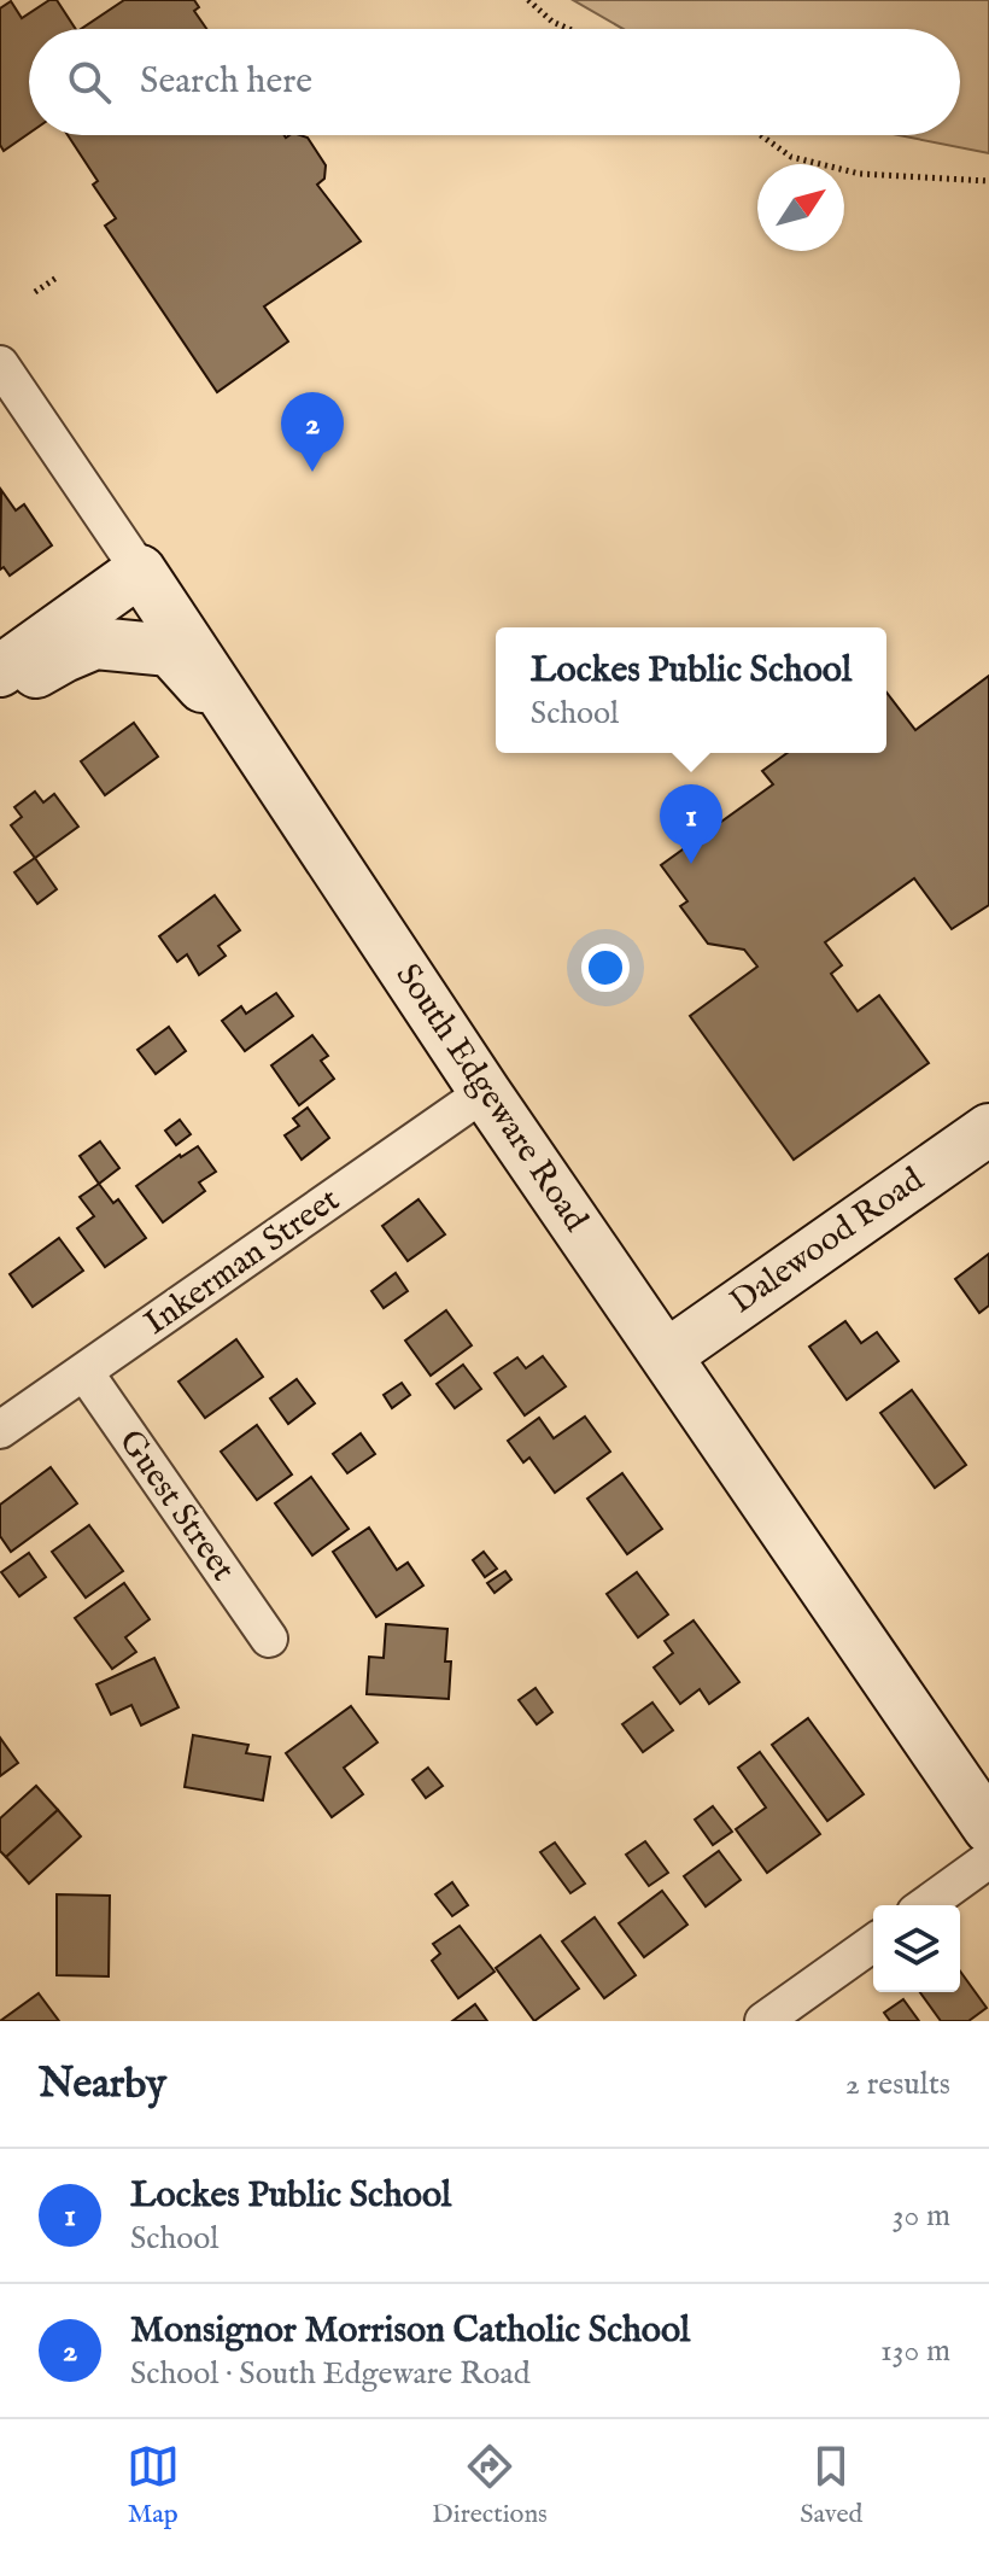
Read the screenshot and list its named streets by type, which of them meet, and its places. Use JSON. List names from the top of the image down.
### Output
{
  "streets": {
    "street": [
      "South Edgeware Road",
      "Dalewood Road",
      "Inkerman Street",
      "Guest Street"
    ]
  },
  "crossings": [
    ["South Edgeware Road", "Dalewood Road"],
    ["South Edgeware Road", "Inkerman Street"],
    ["Inkerman Street", "Guest Street"]
  ],
  "north": "top right",
  "page": {
    "search": "Search here",
    "pins": ["2", "1"],
    "popup": ["Lockes Public School", "School"],
    "heading": ["Nearby", "2 results"],
    "list": [
      {
        "mark": "1",
        "name": "Lockes Public School",
        "note": "School",
        "value": "30 m"
      },
      {
        "mark": "2",
        "name": "Monsignor Morrison Catholic School",
        "note": "School · South Edgeware Road",
        "value": "130 m"
      }
    ],
    "nav": ["Map", "Directions", "Saved"]
  }
}
